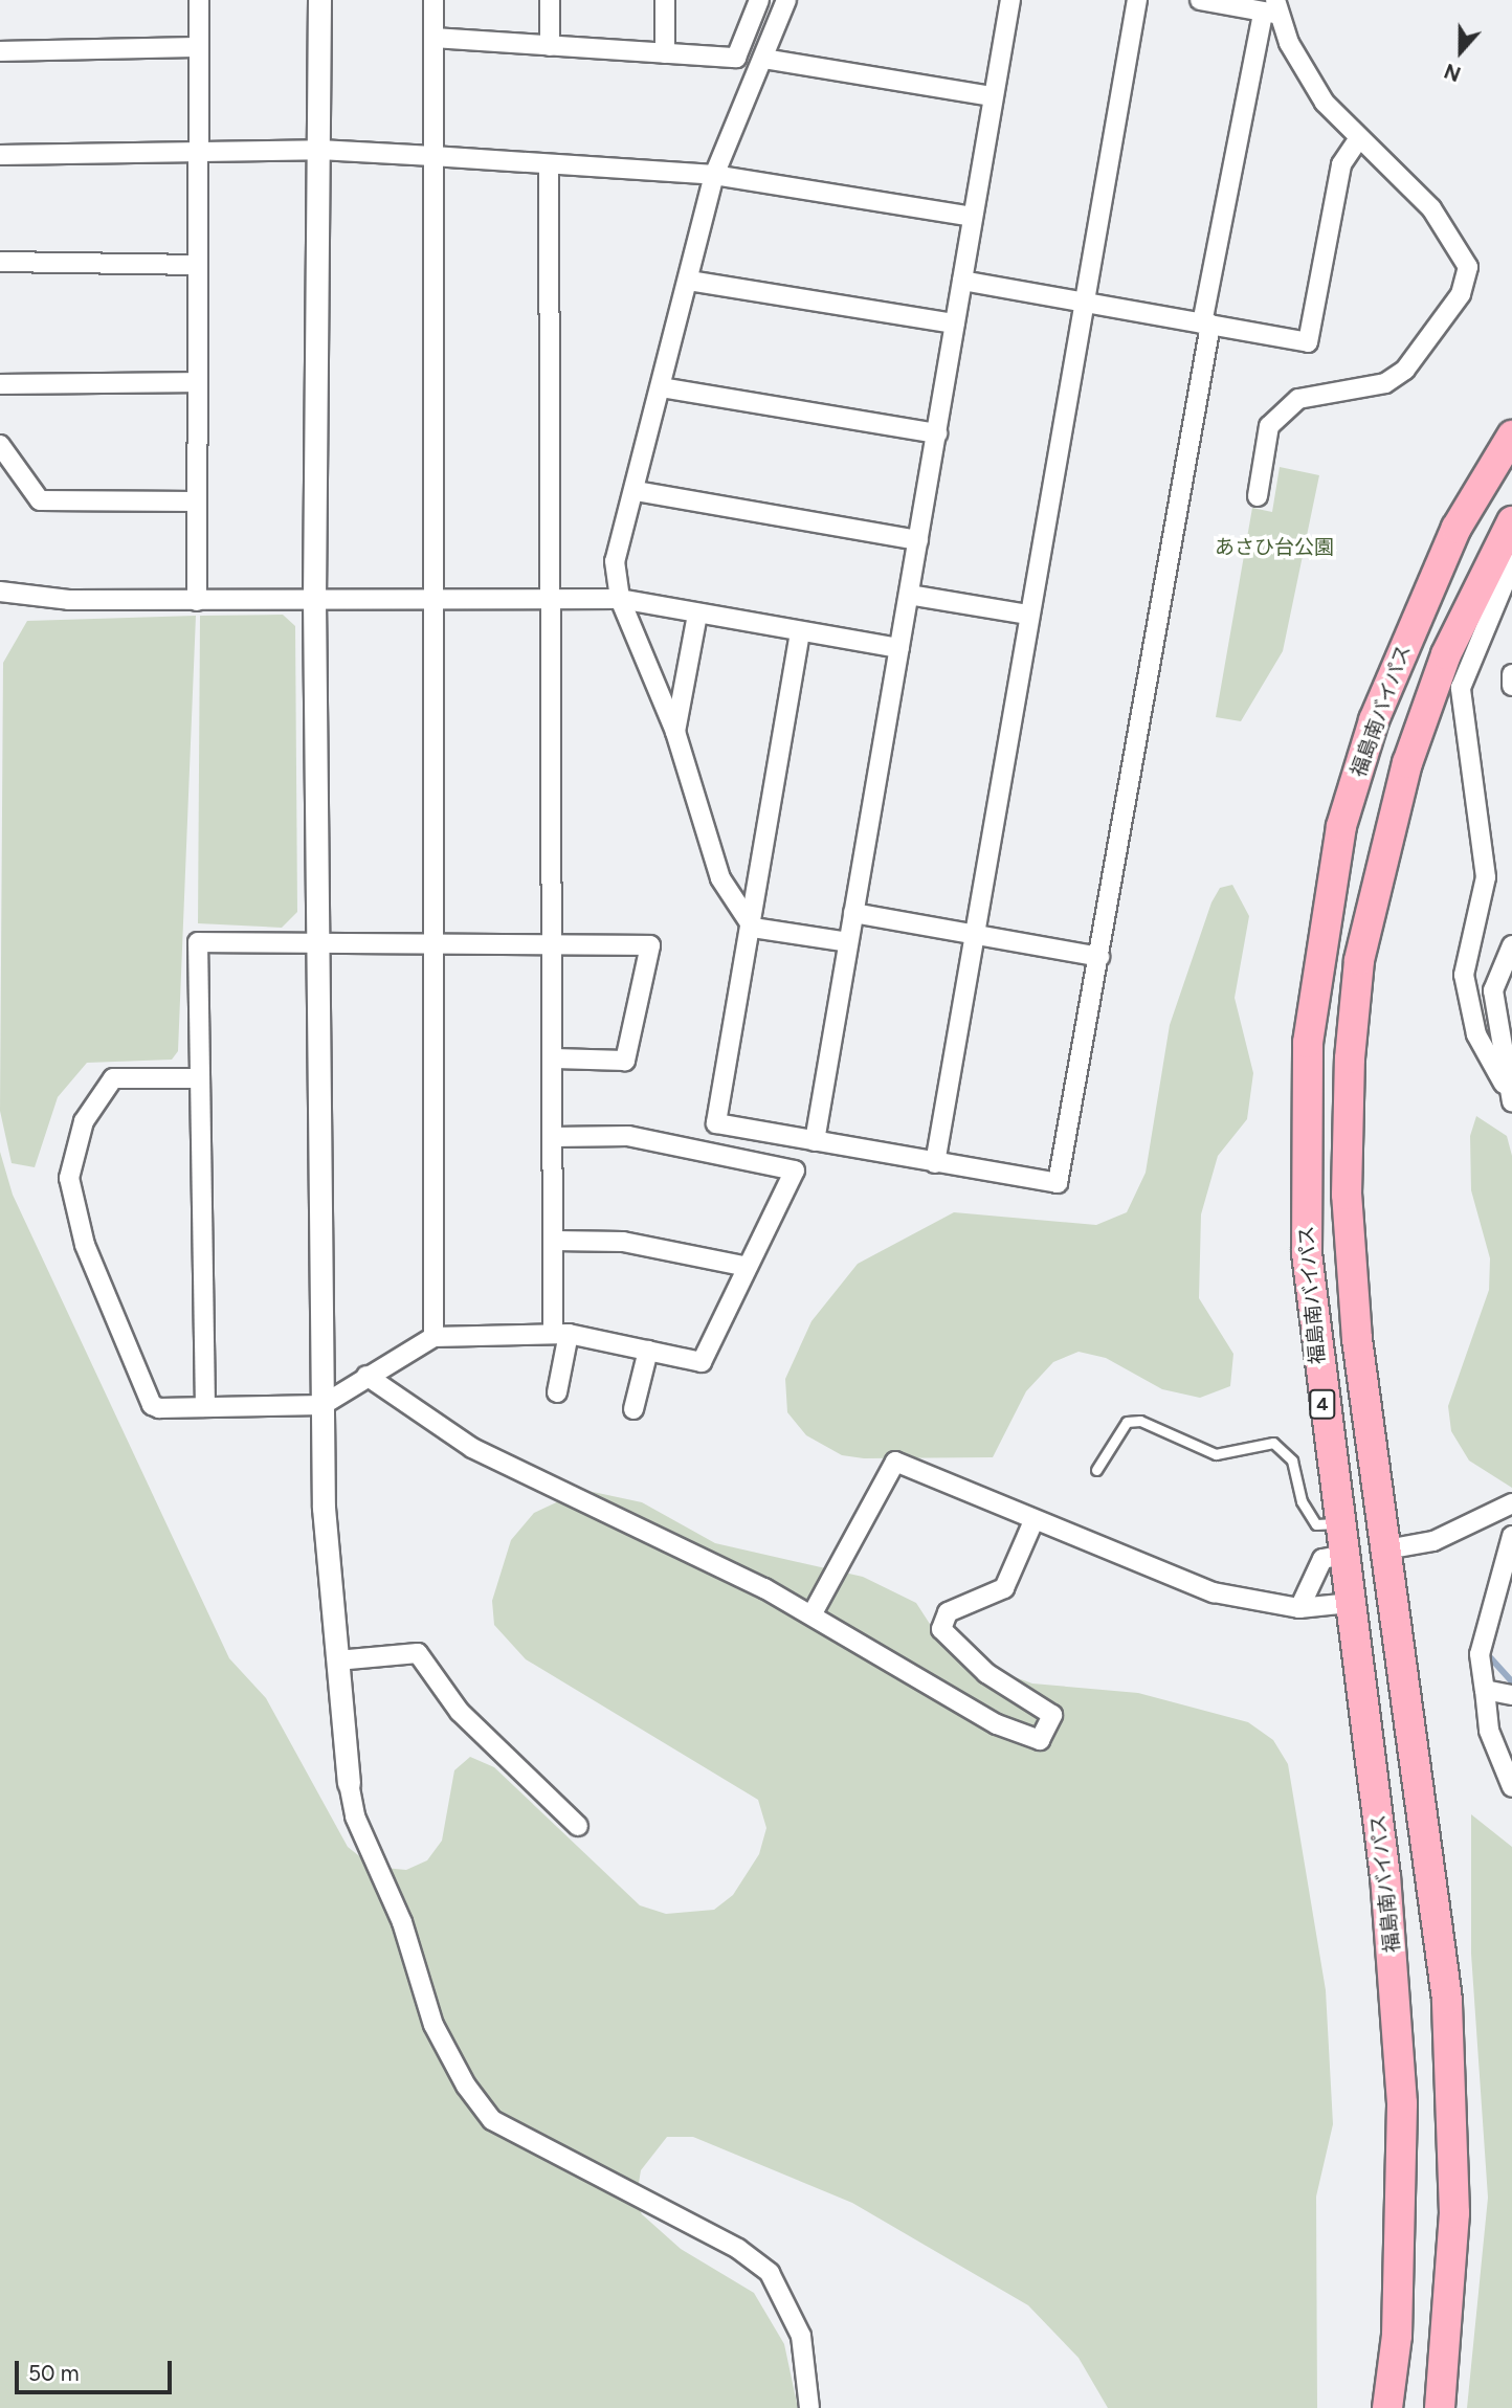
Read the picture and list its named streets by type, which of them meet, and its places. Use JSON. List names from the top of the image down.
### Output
{
  "streets": {
    "highway": ["福島南バイパス", "4"]
  },
  "parks": ["あさひ台公園"],
  "scale_bar": "50 m",
  "north": "bottom"
}
